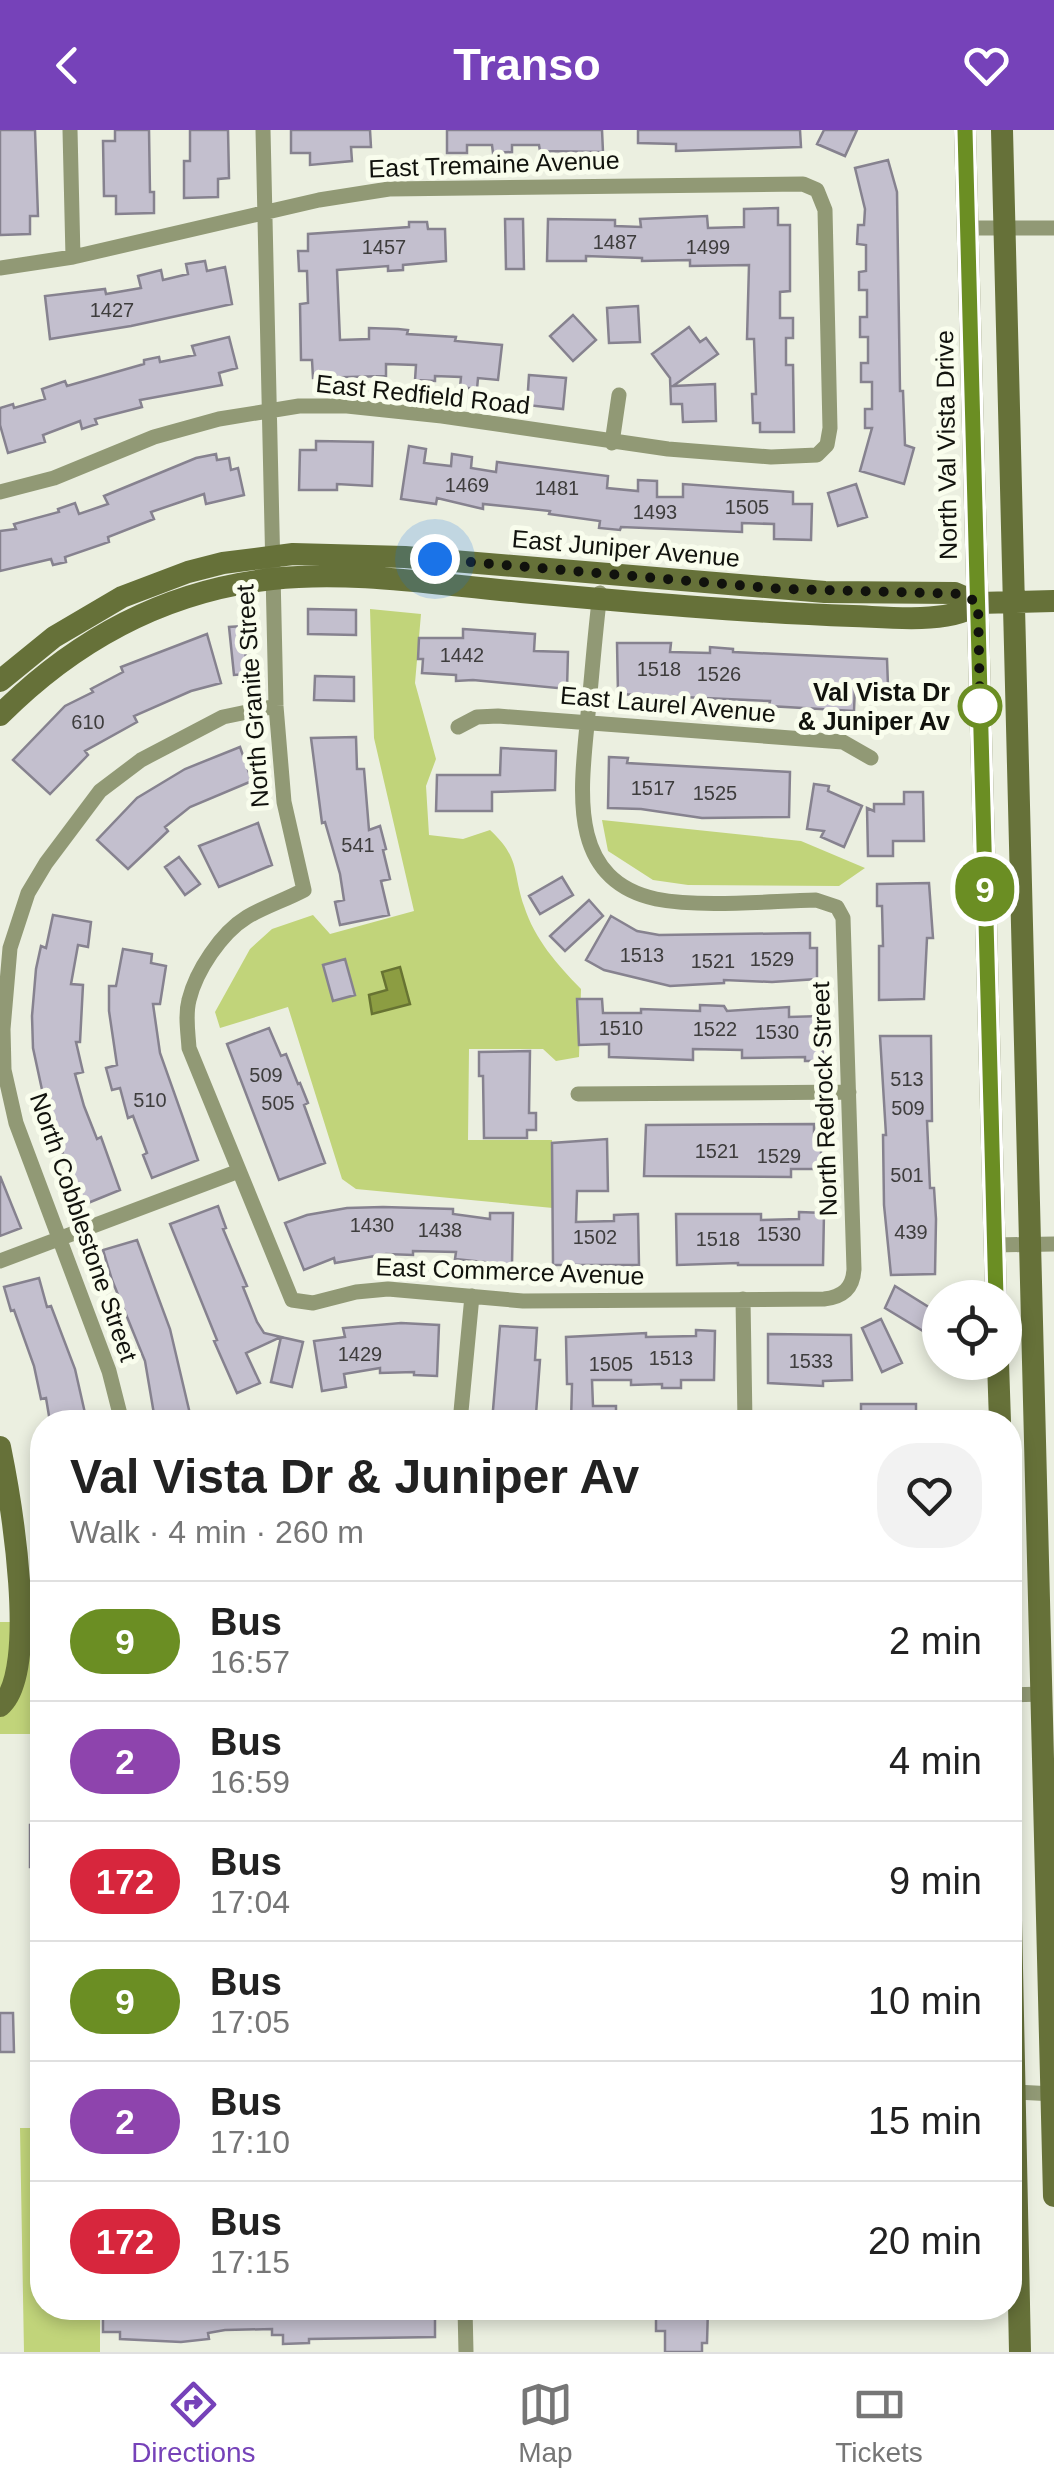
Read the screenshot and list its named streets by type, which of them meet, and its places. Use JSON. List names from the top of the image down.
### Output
{
  "streets": {
    "main road": ["North Val Vista Drive", "East Juniper Avenue"],
    "street": [
      "East Tremaine Avenue",
      "East Redfield Road",
      "North Granite Street",
      "East Laurel Avenue",
      "North Redrock Street",
      "North Cobblestone Street",
      "East Commerce Avenue"
    ]
  },
  "crossings": [
    ["East Tremaine Avenue", "East Redfield Road"],
    ["East Tremaine Avenue", "North Granite Street"],
    ["East Redfield Road", "North Granite Street"],
    ["North Val Vista Drive", "East Juniper Avenue"],
    ["East Juniper Avenue", "North Granite Street"],
    ["North Granite Street", "North Cobblestone Street"],
    ["North Granite Street", "East Commerce Avenue"],
    ["East Laurel Avenue", "North Redrock Street"],
    ["North Redrock Street", "East Commerce Avenue"]
  ],
  "places": ["Val Vista Dr & Juniper Av"],
  "lines": ["bus line 9"],
  "house_numbers": [
    "1487",
    "1457",
    "1499",
    "1427",
    "1469",
    "1481",
    "1505",
    "1493",
    "1442",
    "1518",
    "1526",
    "610",
    "1517",
    "1525",
    "541",
    "1513",
    "1529",
    "1521",
    "1510",
    "1522",
    "1530",
    "509",
    "513",
    "510",
    "505",
    "509",
    "1521",
    "1529",
    "501",
    "1430",
    "1438",
    "439",
    "1530",
    "1502",
    "1518",
    "1429",
    "1513",
    "1533",
    "1505"
  ],
  "page": {
    "header": "Transo",
    "on_map": "9",
    "heading": ["Val Vista Dr & Juniper Av", "Walk · 4 min · 260 m"],
    "list": [
      {
        "mark": "9",
        "name": "Bus",
        "note": "16:57",
        "value": "2 min"
      },
      {
        "mark": "2",
        "name": "Bus",
        "note": "16:59",
        "value": "4 min"
      },
      {
        "mark": "172",
        "name": "Bus",
        "note": "17:04",
        "value": "9 min"
      },
      {
        "mark": "9",
        "name": "Bus",
        "note": "17:05",
        "value": "10 min"
      },
      {
        "mark": "2",
        "name": "Bus",
        "note": "17:10",
        "value": "15 min"
      },
      {
        "mark": "172",
        "name": "Bus",
        "note": "17:15",
        "value": "20 min"
      }
    ],
    "tabs": ["Directions", "Map", "Tickets"]
  }
}
